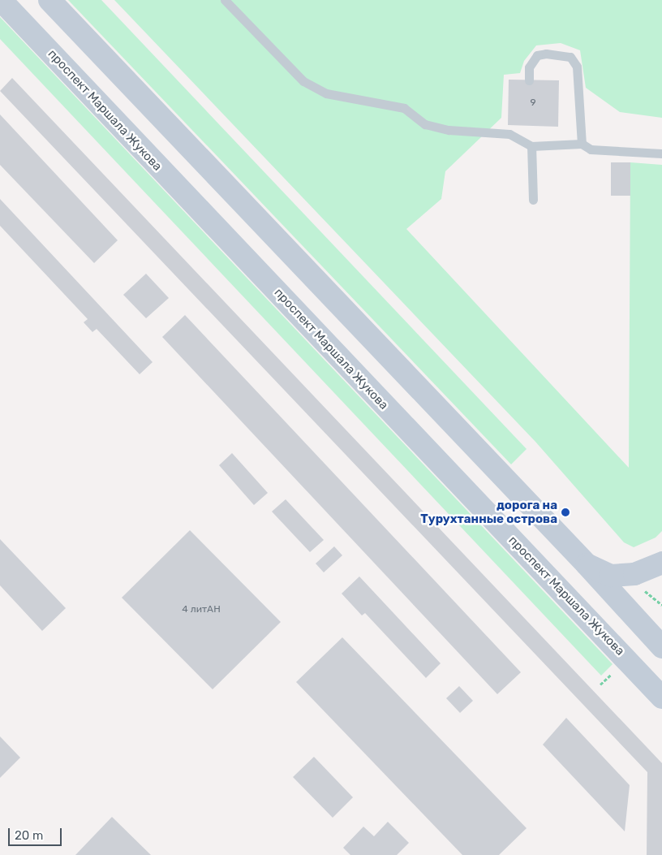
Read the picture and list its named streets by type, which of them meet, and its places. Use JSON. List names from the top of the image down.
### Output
{
  "streets": {
    "main road": ["проспект Маршала Жукова"]
  },
  "places": ["дорога на Турухтанные острова"],
  "house_numbers": ["9", "4 литАН"],
  "scale_bar": "20 m"
}
